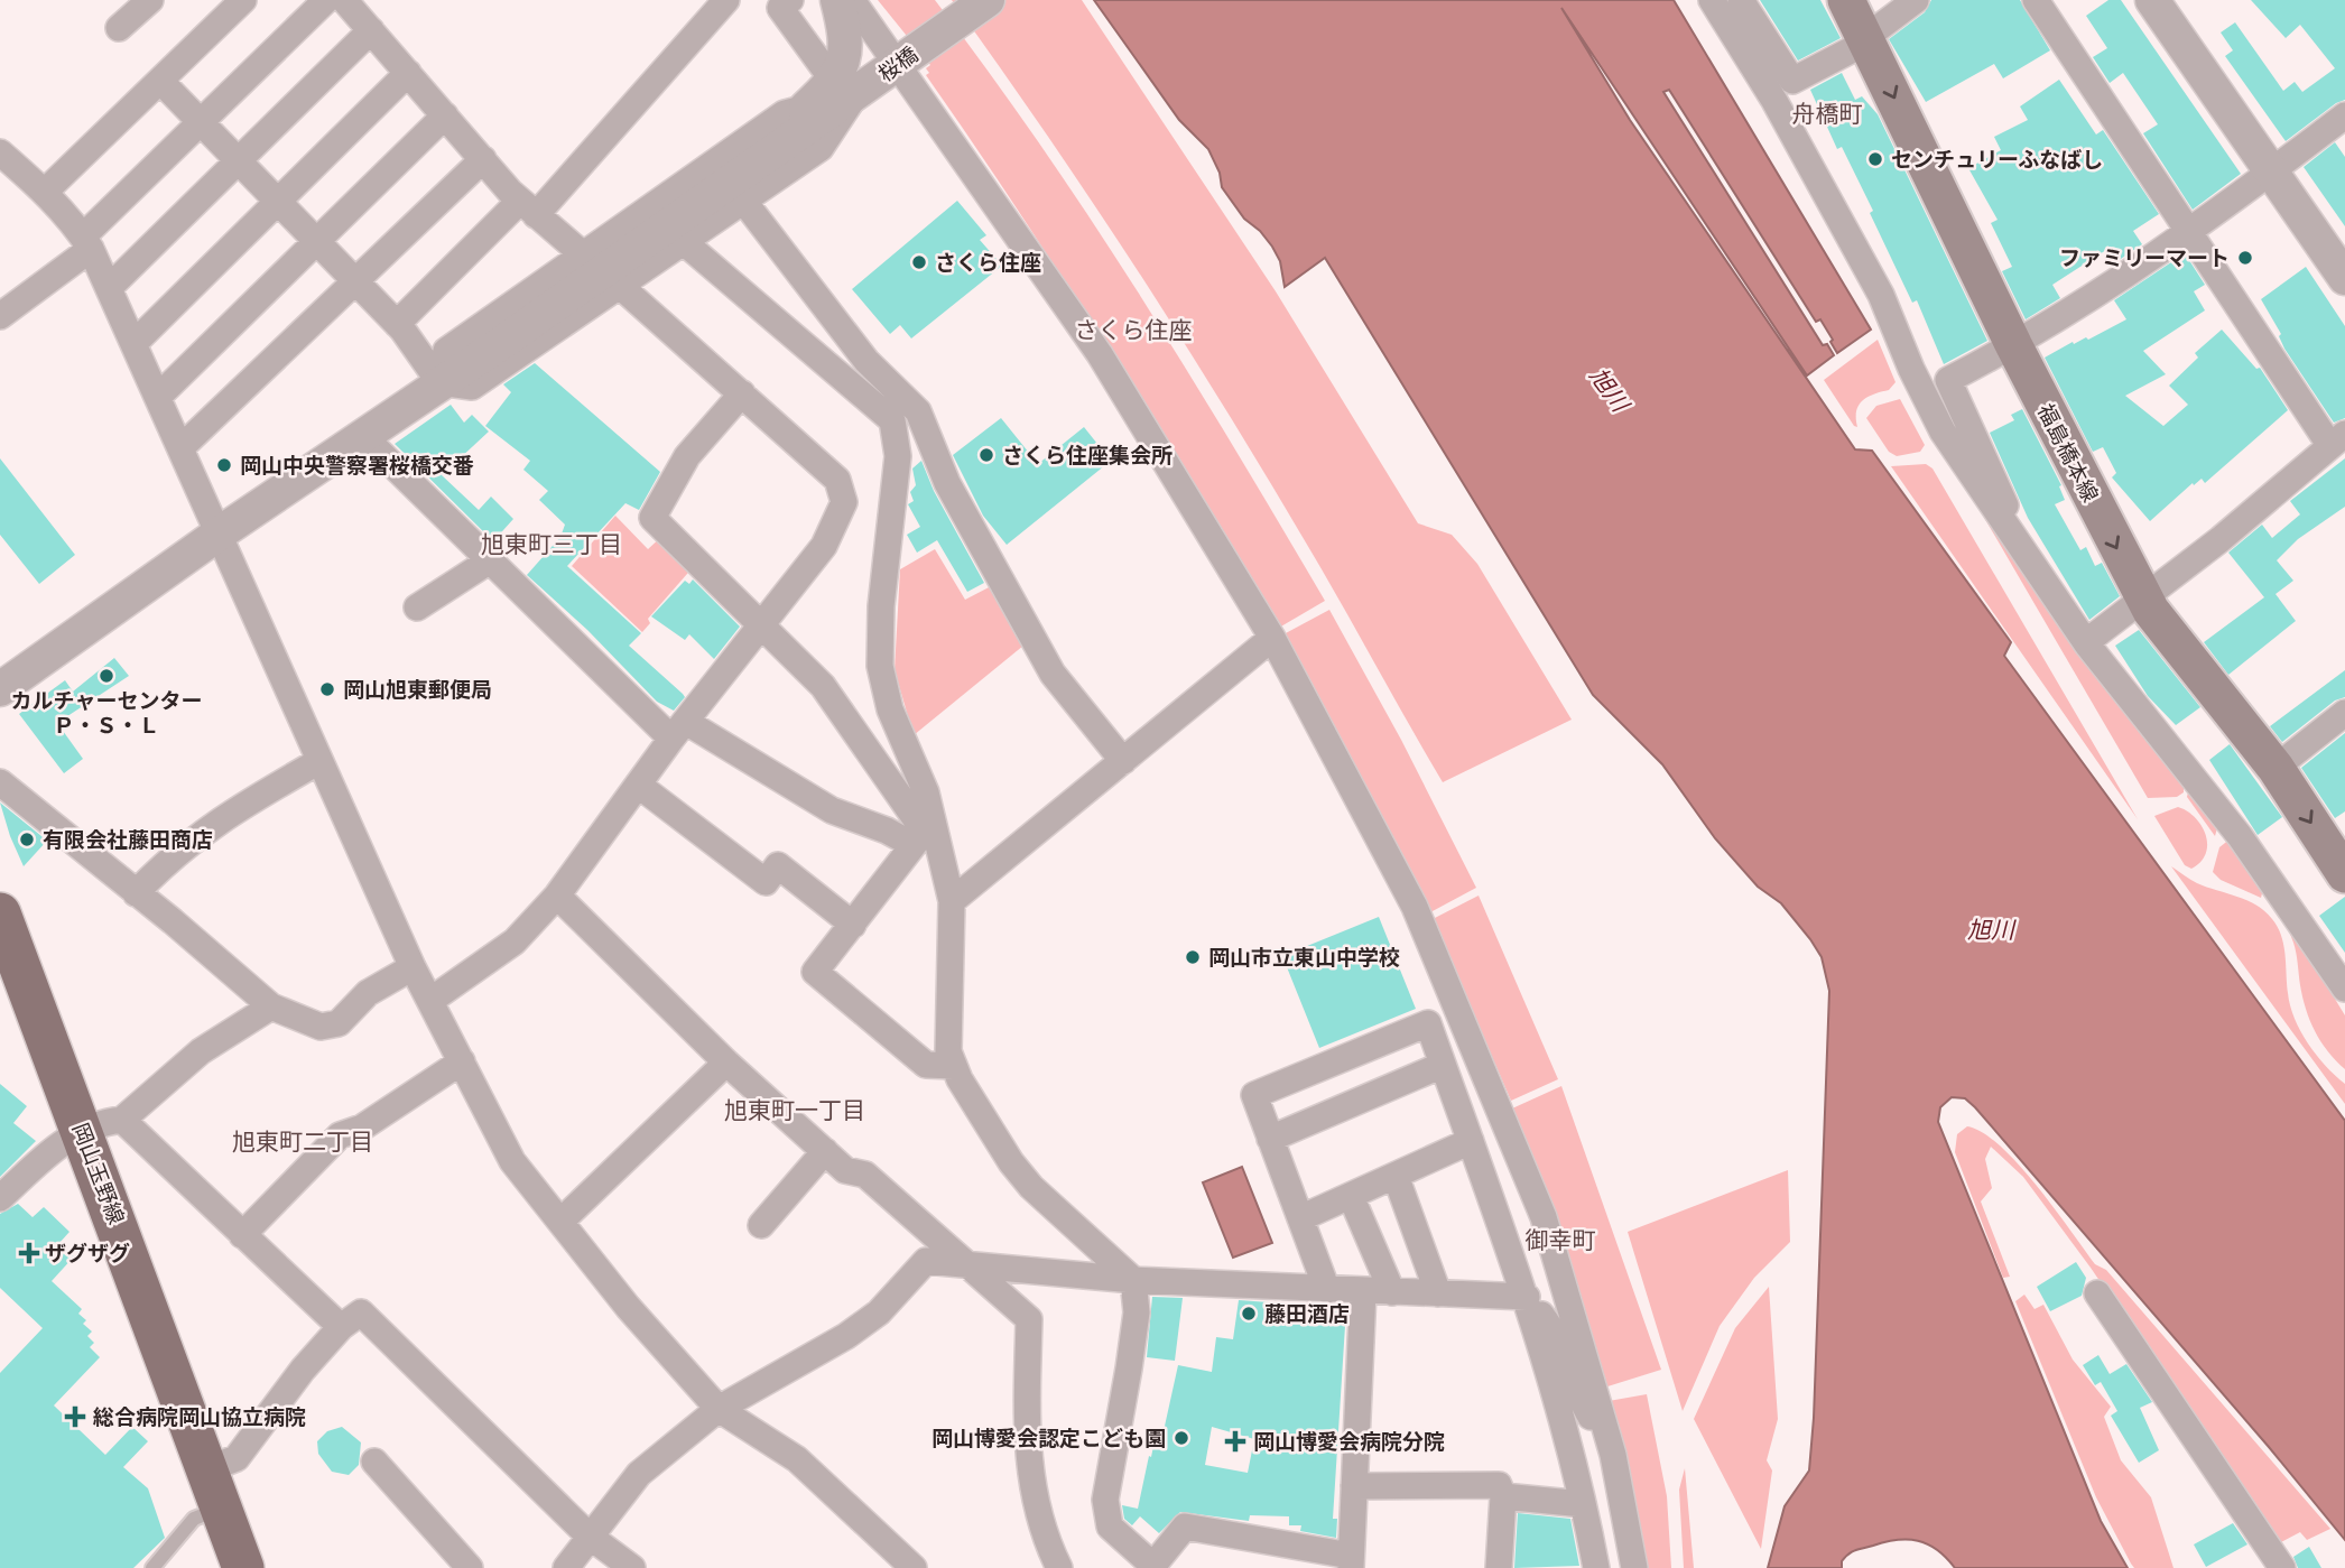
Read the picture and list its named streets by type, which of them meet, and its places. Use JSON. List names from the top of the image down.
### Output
{
  "streets": {
    "main road": ["福島橋本線", "岡山玉野線"],
    "street": ["桜橋"]
  },
  "one_way": ["福島橋本線"],
  "districts": [
    "舟橋町",
    "さくら住座",
    "旭東町三丁目",
    "旭東町一丁目",
    "旭東町二丁目",
    "御幸町"
  ],
  "water": ["旭川"],
  "places": {
    "other": [
      "センチュリーふなばし",
      "ファミリーマート",
      "さくら住座",
      "さくら住座集会所",
      "岡山中央警察署桜橋交番",
      "カルチャーセンター Ｐ・Ｓ・Ｌ",
      "岡山旭東郵便局",
      "有限会社藤田商店",
      "岡山市立東山中学校",
      "藤田酒店",
      "岡山博愛会認定こども園"
    ],
    "health": ["ザグザグ", "総合病院岡山協立病院", "岡山博愛会病院分院"]
  }
}
